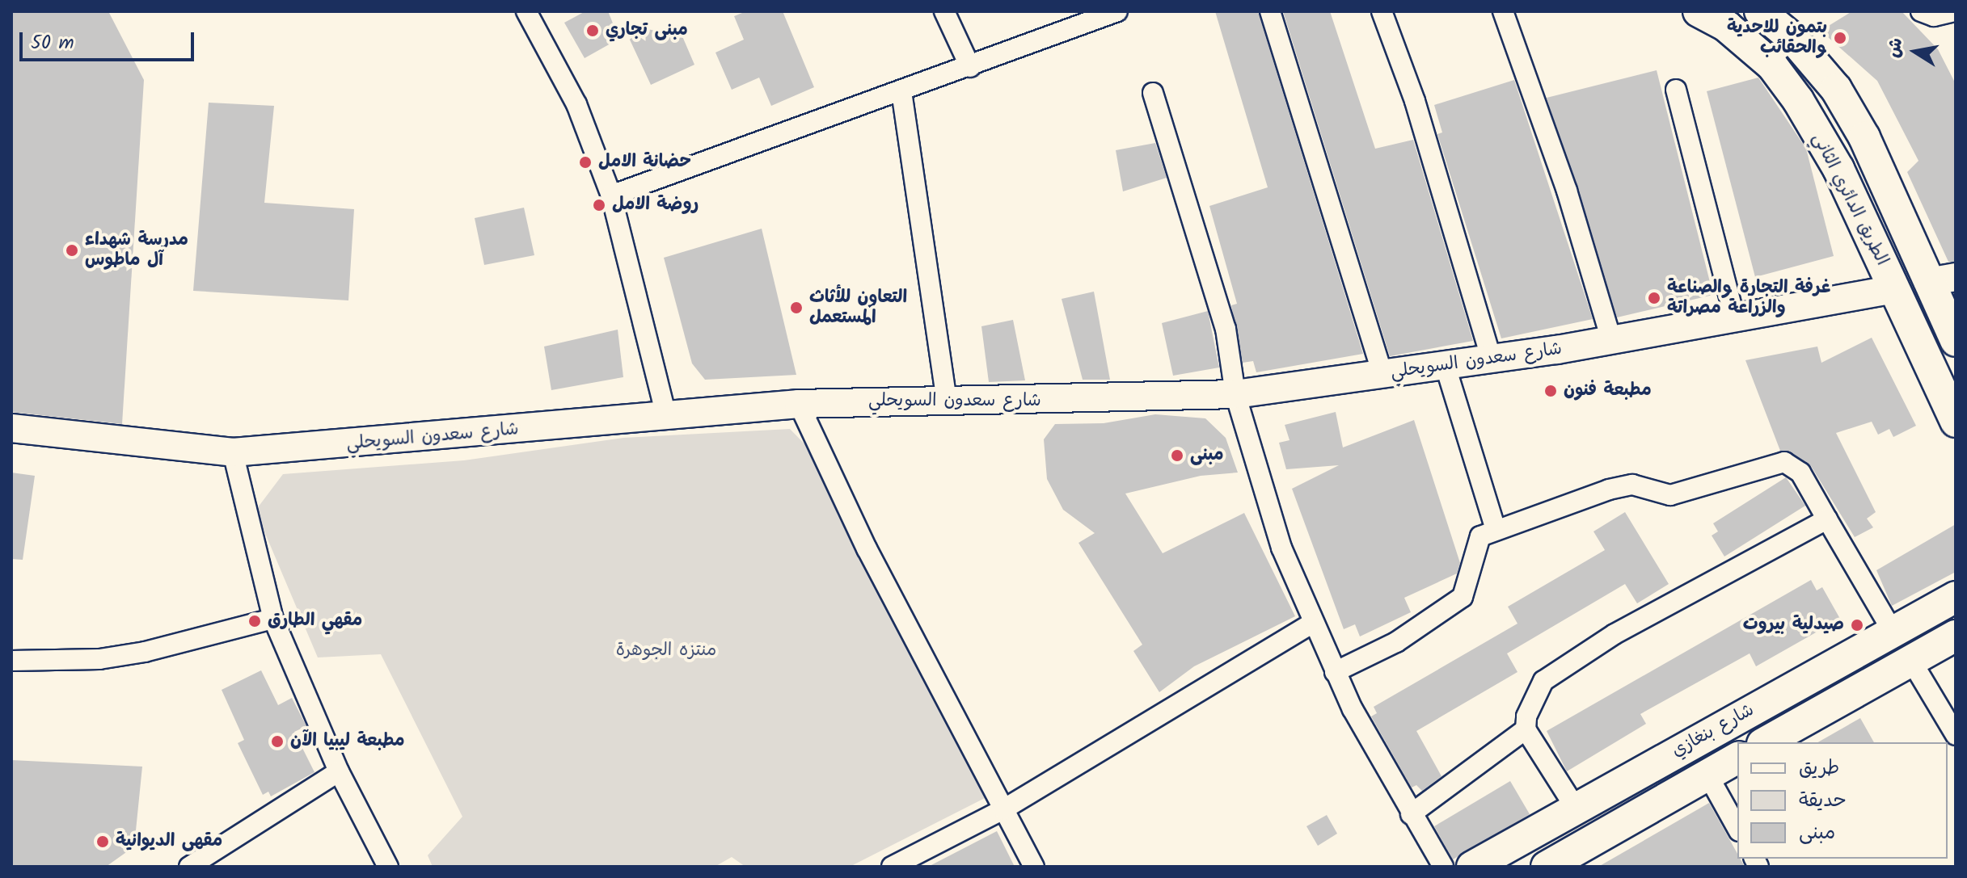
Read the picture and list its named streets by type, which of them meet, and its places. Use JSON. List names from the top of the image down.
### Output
{
  "streets": {
    "main road": ["الطريق الدائري الثاني", "شارع سعدون السويحلي", "شارع بنغازي"]
  },
  "crossings": [
    ["الطريق الدائري الثاني", "شارع سعدون السويحلي"]
  ],
  "parks": ["منتزه الجوهرة"],
  "places": [
    "مبنى تجاري",
    "بتمون للاحدية والحقائب",
    "حضانة الامل",
    "روضة الامل",
    "مدرسة شهداء آل ماطوس",
    "غرفة التجارة والصناعة والزراعة مصراتة",
    "التعاون للأثاث المستعمل",
    "مطبعة فنون",
    "مبنى",
    "مقهي الطارق",
    "صيدلية بيروت",
    "مطبعة ليبيا الآن",
    "مقهى الديوانية"
  ],
  "legend": ["طريق", "حديقة", "مبنى"],
  "scale_bar": "50 m",
  "north": "left"
}
